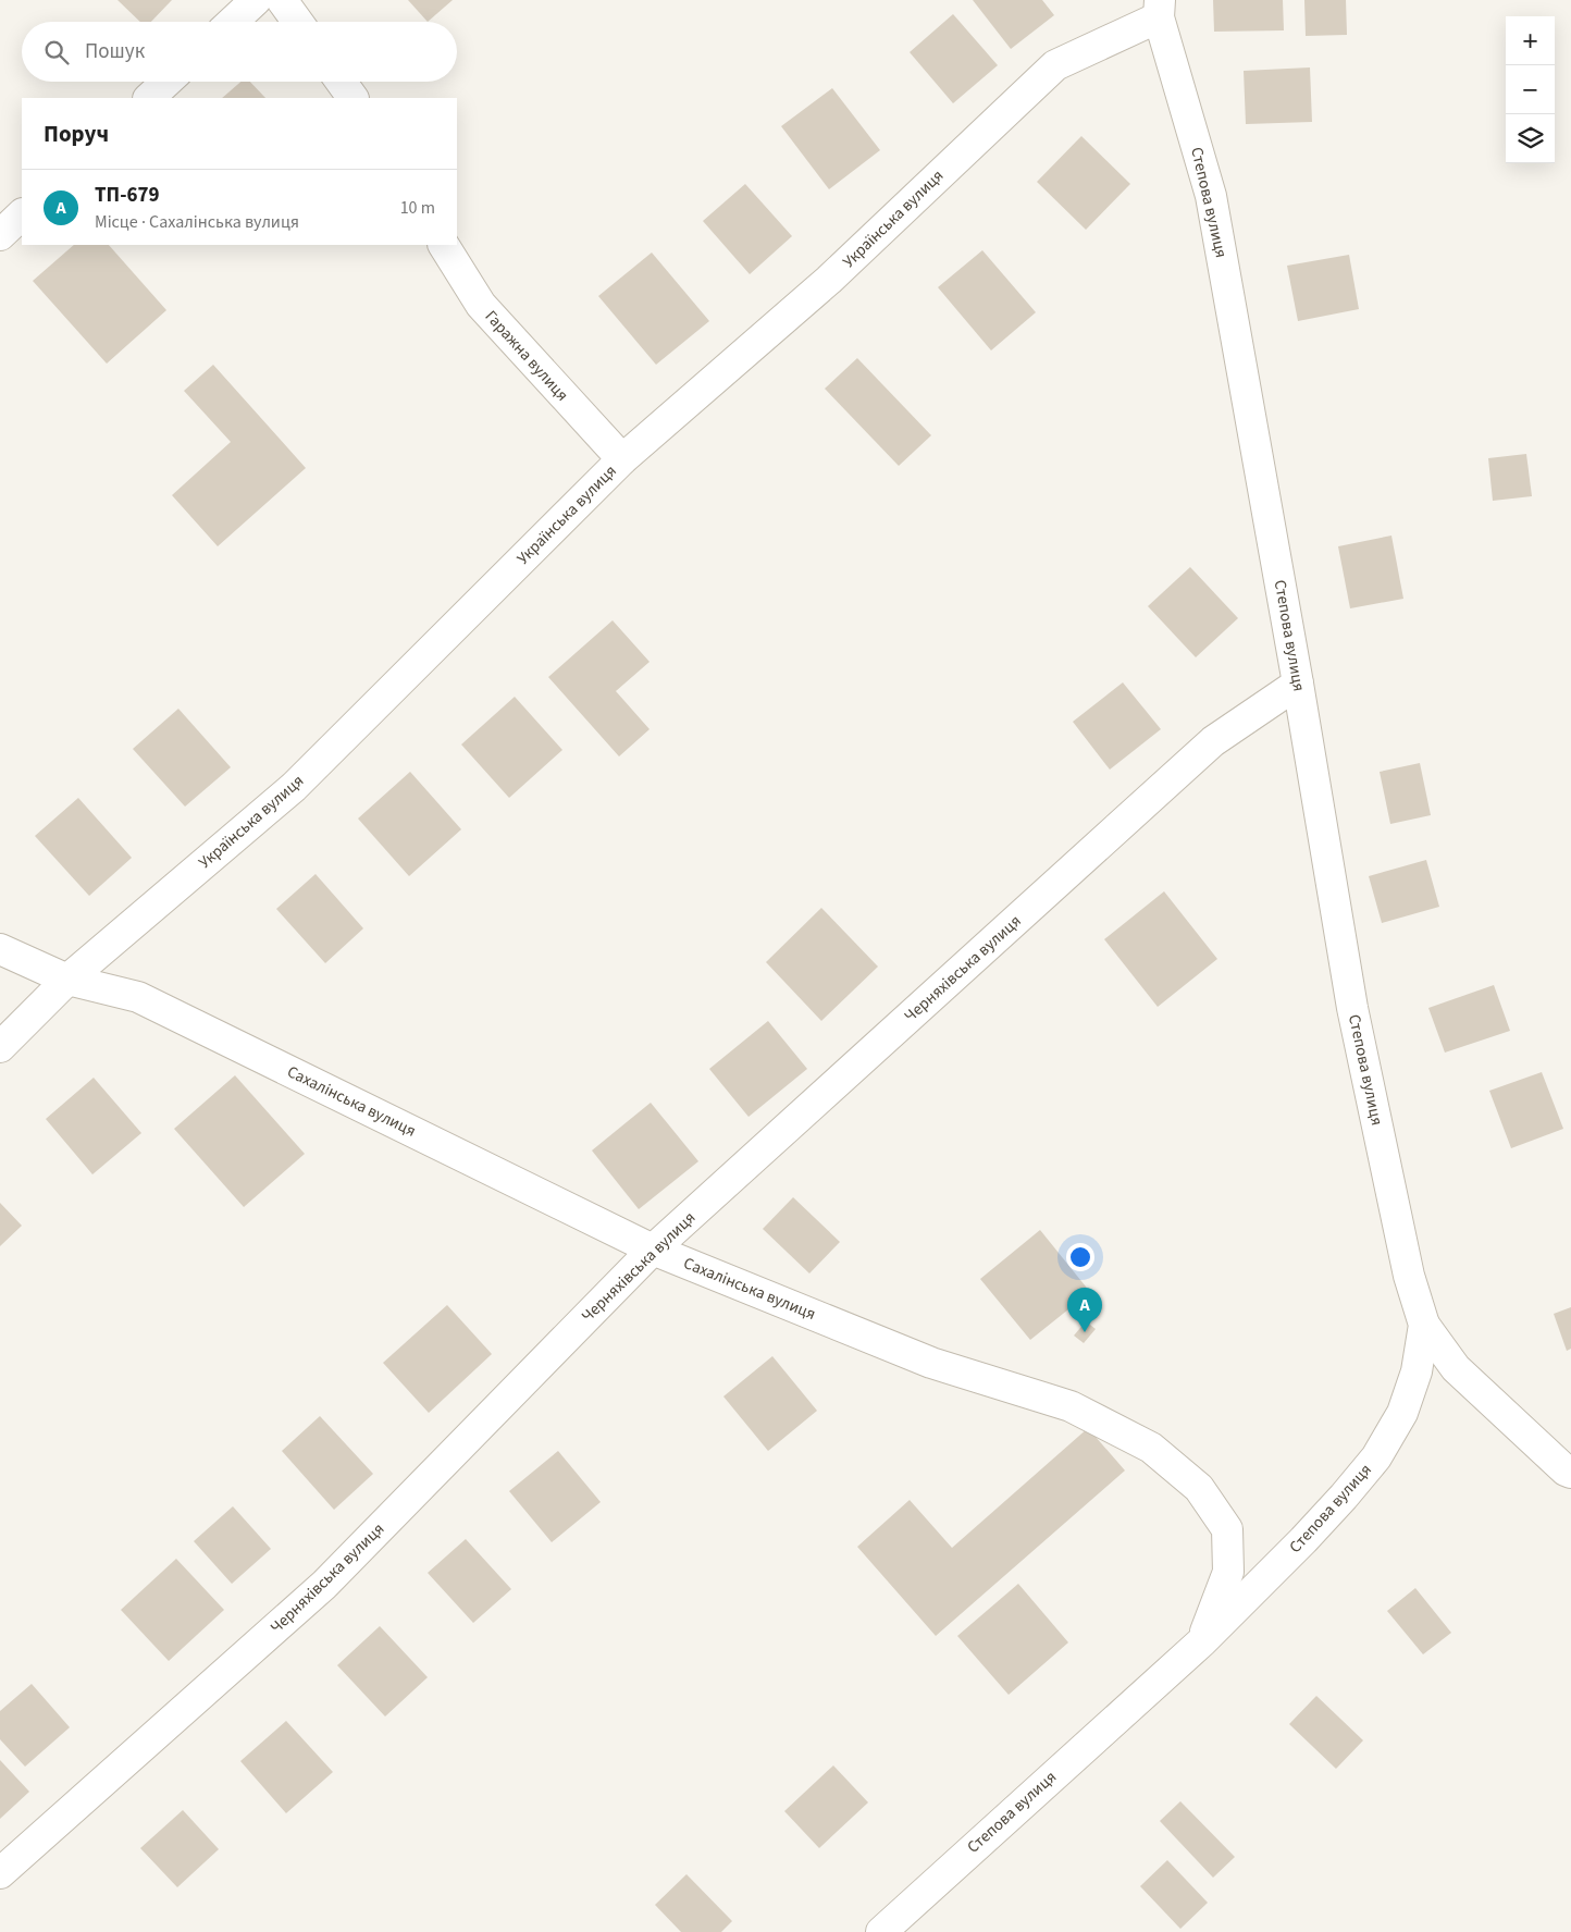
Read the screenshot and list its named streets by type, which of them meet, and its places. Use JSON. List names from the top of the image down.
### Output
{
  "streets": {
    "street": [
      "Степова вулиця",
      "Українська вулиця",
      "Гаражна вулиця",
      "Черняхівська вулиця",
      "Сахалінська вулиця"
    ]
  },
  "crossings": [
    ["Степова вулиця", "Українська вулиця"],
    ["Степова вулиця", "Черняхівська вулиця"],
    ["Степова вулиця", "Сахалінська вулиця"],
    ["Українська вулиця", "Гаражна вулиця"],
    ["Українська вулиця", "Сахалінська вулиця"],
    ["Черняхівська вулиця", "Сахалінська вулиця"]
  ],
  "page": {
    "map_buttons": ["+", "−"],
    "search": "Пошук",
    "heading": "Поруч",
    "list": [
      {
        "mark": "A",
        "name": "ТП-679",
        "note": "Місце · Сахалінська вулиця",
        "value": "10 m"
      }
    ],
    "pins": "A"
  }
}
